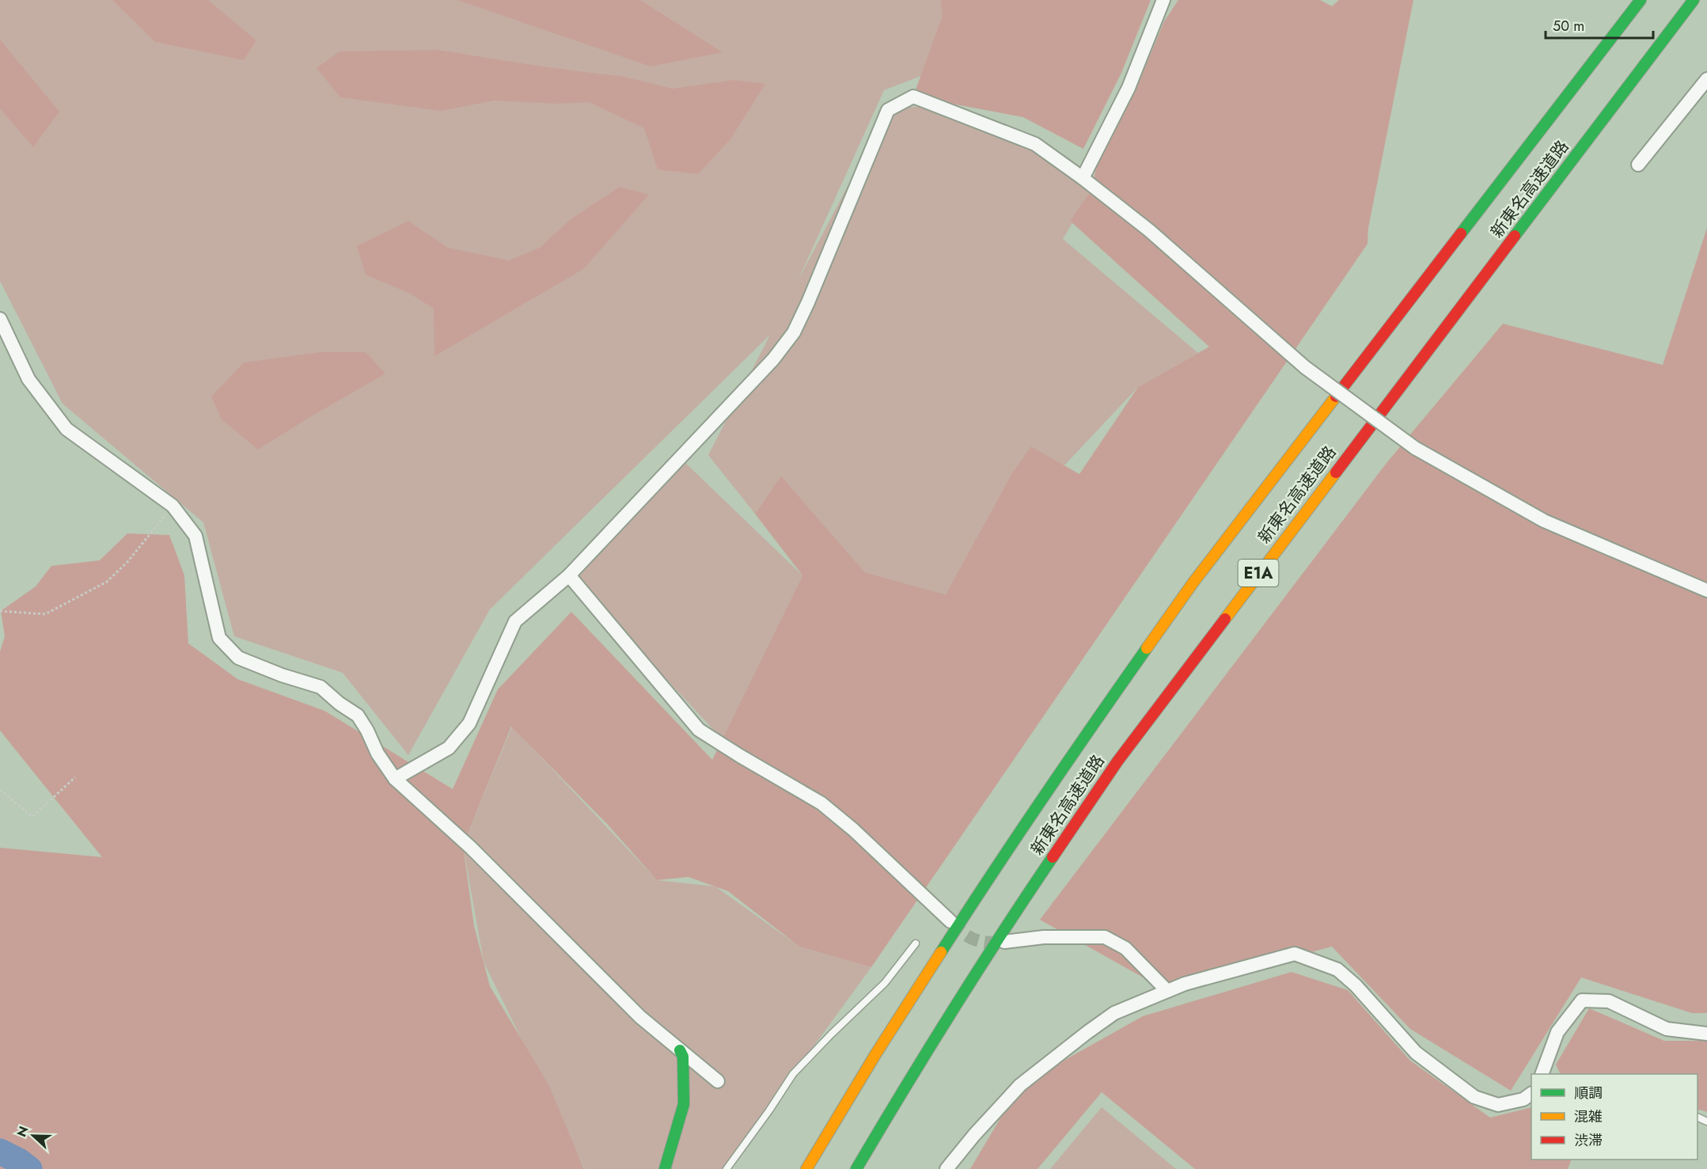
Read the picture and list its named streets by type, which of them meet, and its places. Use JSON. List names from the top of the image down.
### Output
{
  "streets": {
    "main road": ["新東名高速道路", "E1A"]
  },
  "legend": ["順調", "混雑", "渋滞"],
  "scale_bar": "50 m",
  "north": "left"
}
